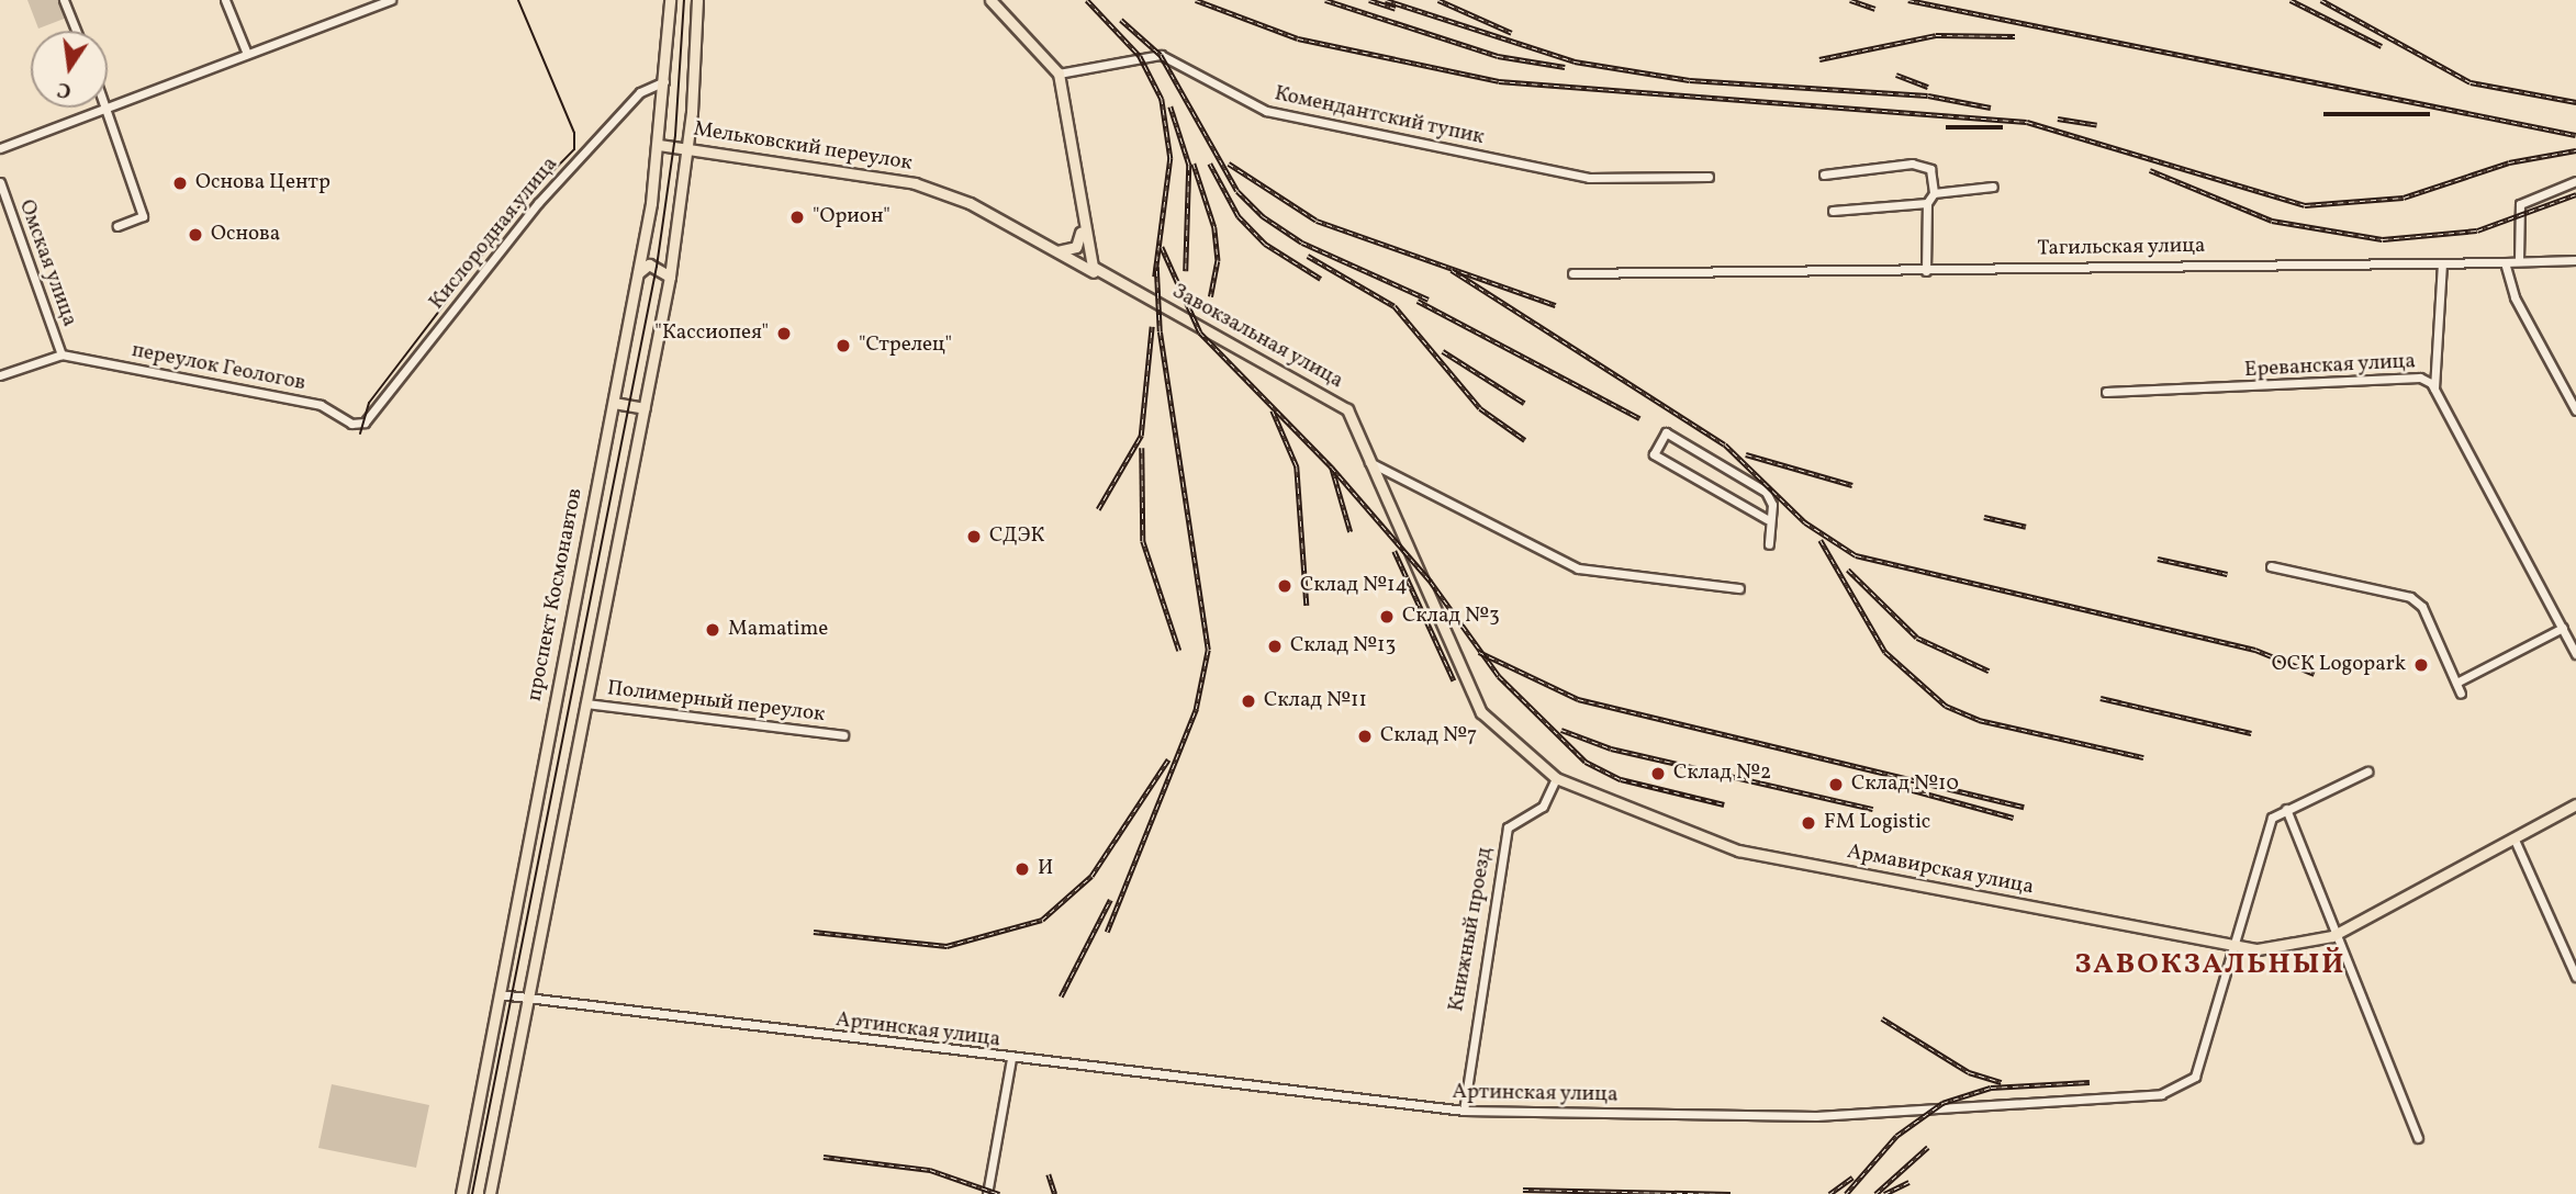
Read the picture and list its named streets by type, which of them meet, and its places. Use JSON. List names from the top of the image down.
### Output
{
  "streets": {
    "main road": [
      "Мельковский переулок",
      "Завокзальная улица",
      "проспект Космонавтов",
      "Армавирская улица"
    ],
    "street": [
      "Комендантский тупик",
      "Кислородная улица",
      "Тагильская улица",
      "Омская улица",
      "Ереванская улица",
      "переулок Геологов",
      "Полимерный переулок",
      "Книжный проезд",
      "Артинская улица"
    ]
  },
  "crossings": [
    ["Мельковский переулок", "Завокзальная улица"],
    ["Мельковский переулок", "проспект Космонавтов"],
    ["Кислородная улица", "переулок Геологов"],
    ["Кислородная улица", "проспект Космонавтов"],
    ["Омская улица", "переулок Геологов"],
    ["Завокзальная улица", "Армавирская улица"],
    ["проспект Космонавтов", "Артинская улица"],
    ["Армавирская улица", "Книжный проезд"],
    ["Армавирская улица", "Артинская улица"],
    ["Книжный проезд", "Артинская улица"]
  ],
  "districts": ["ЗАВОКЗАЛЬНЫЙ"],
  "places": [
    "Основа Центр",
    "\"Орион\"",
    "Основа",
    "\"Кассиопея\"",
    "\"Стрелец\"",
    "СДЭК",
    "Склад №14",
    "Склад №3",
    "Mamatime",
    "Склад №13",
    "ОСК Logopark",
    "Склад №11",
    "Склад №7",
    "Склад №2",
    "Склад №10",
    "FM Logistic",
    "И"
  ],
  "north": "bottom"
}
